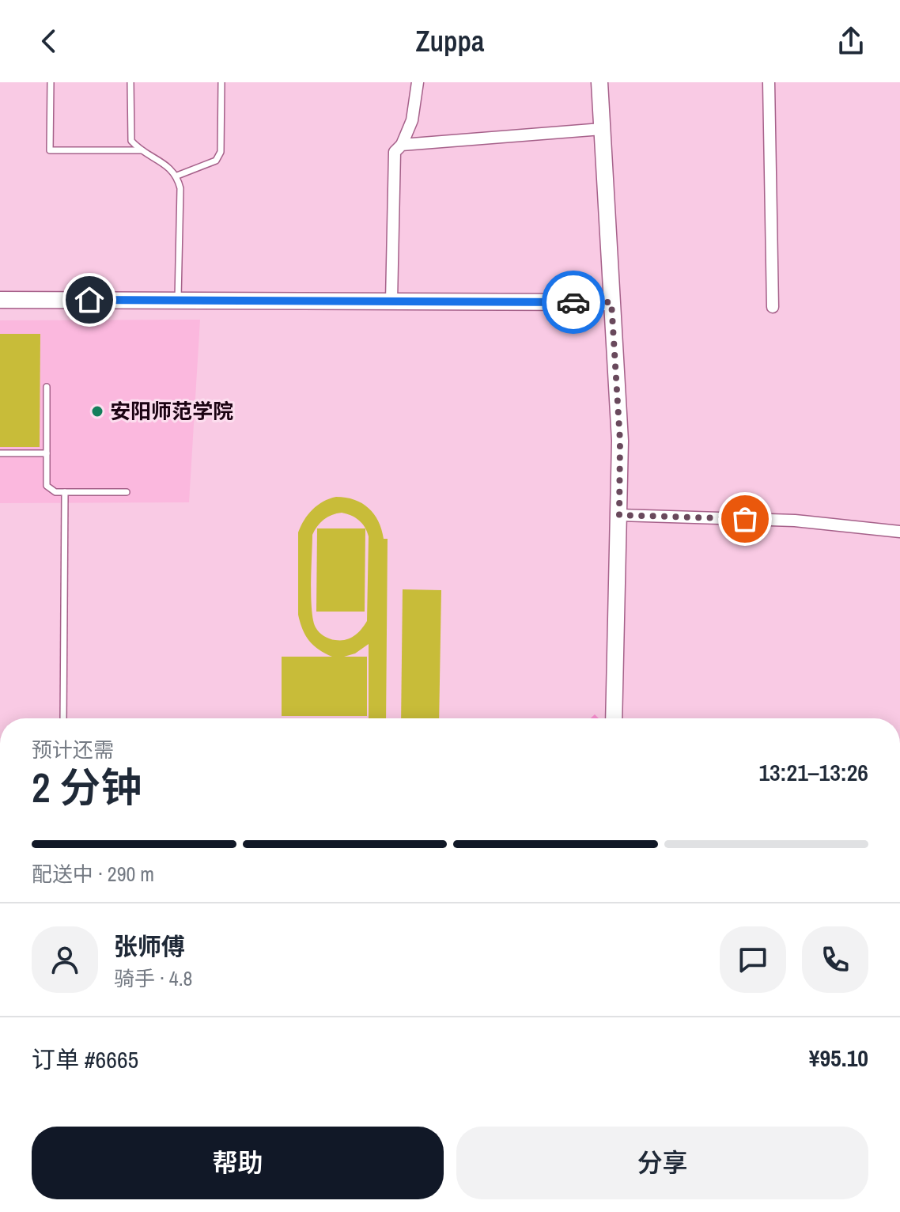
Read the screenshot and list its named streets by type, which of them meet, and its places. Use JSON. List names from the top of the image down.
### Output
{
  "places": ["安阳师范学院"],
  "page": {
    "header": "Zuppa",
    "heading": ["2 分钟", "预计还需", "13:21–13:26"],
    "panel": [
      "张师傅",
      "骑手 · 4.8",
      "订单 #6665",
      "¥95.10"
    ],
    "bar": "配送中 · 290 m",
    "buttons": ["帮助", "分享"]
  }
}
